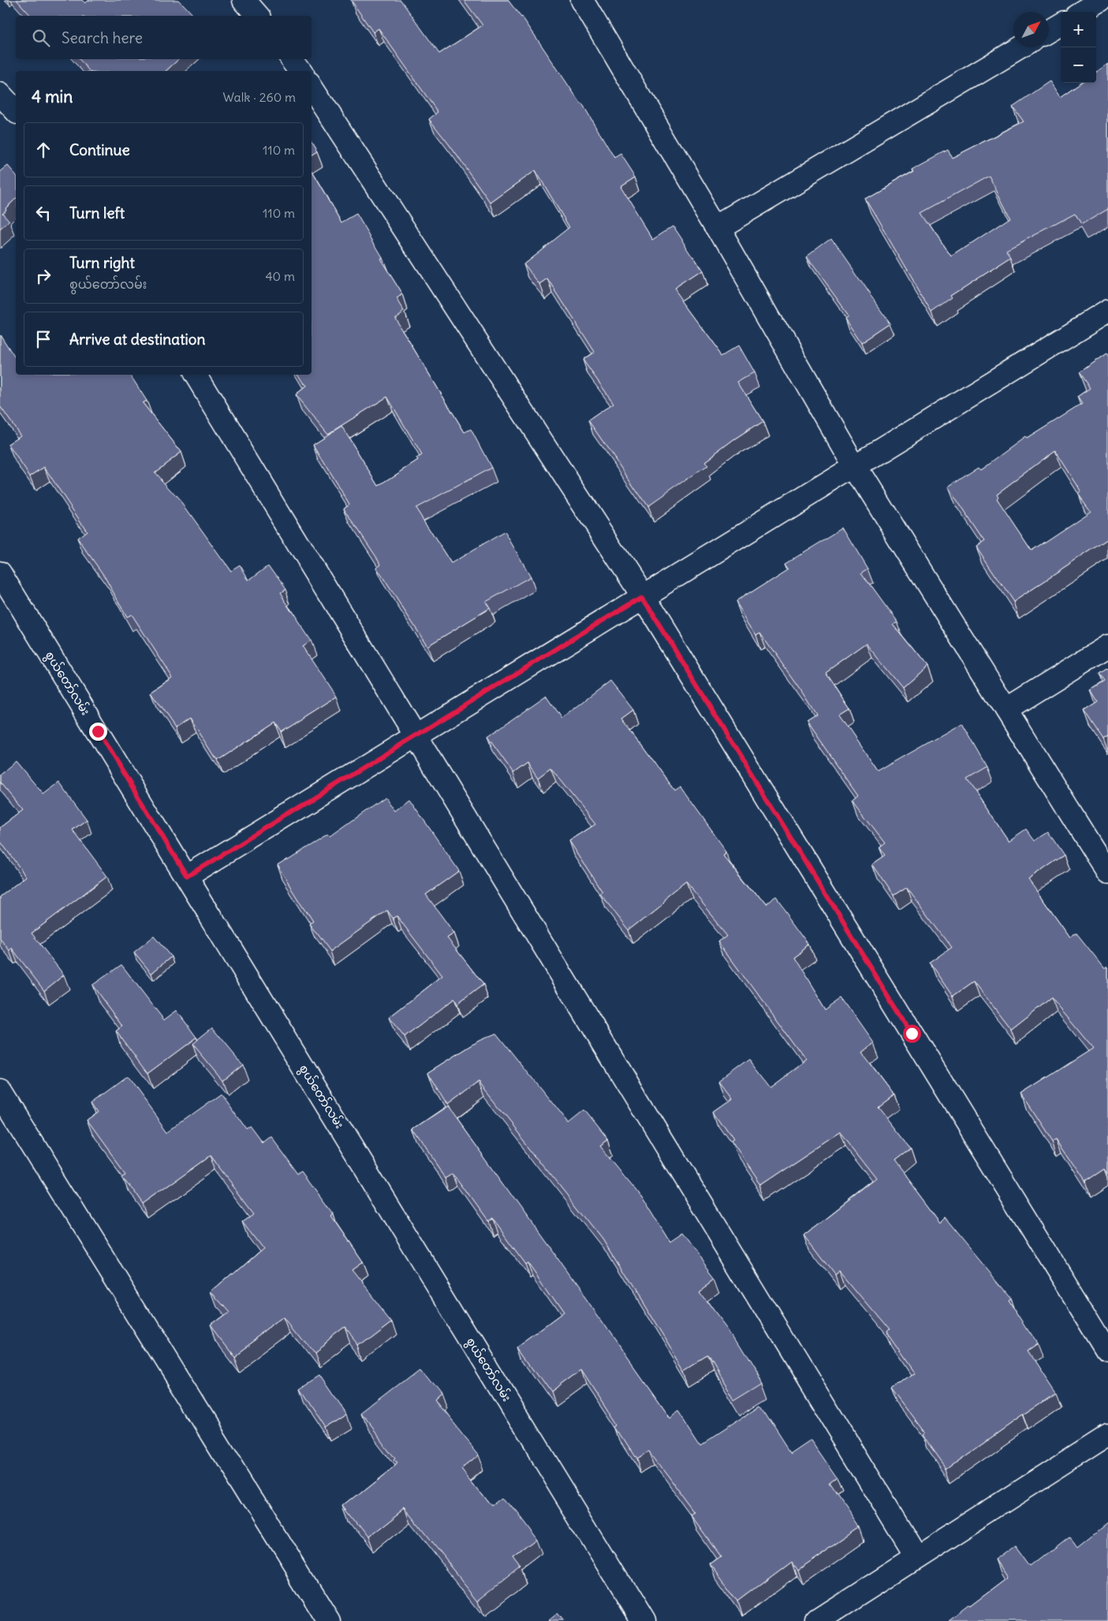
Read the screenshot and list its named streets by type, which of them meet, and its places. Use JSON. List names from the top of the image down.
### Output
{
  "streets": {
    "street": ["စွယ်တော်လမ်း"]
  },
  "north": "top right",
  "page": {
    "map_buttons": ["+", "−"],
    "search": "Search here",
    "heading": ["4 min", "Walk · 260 m"],
    "list": [
      ["Continue", "110 m"],
      ["Turn left", "110 m"],
      ["Turn right", "စွယ်တော်လမ်း", "40 m"],
      "Arrive at destination"
    ]
  }
}
